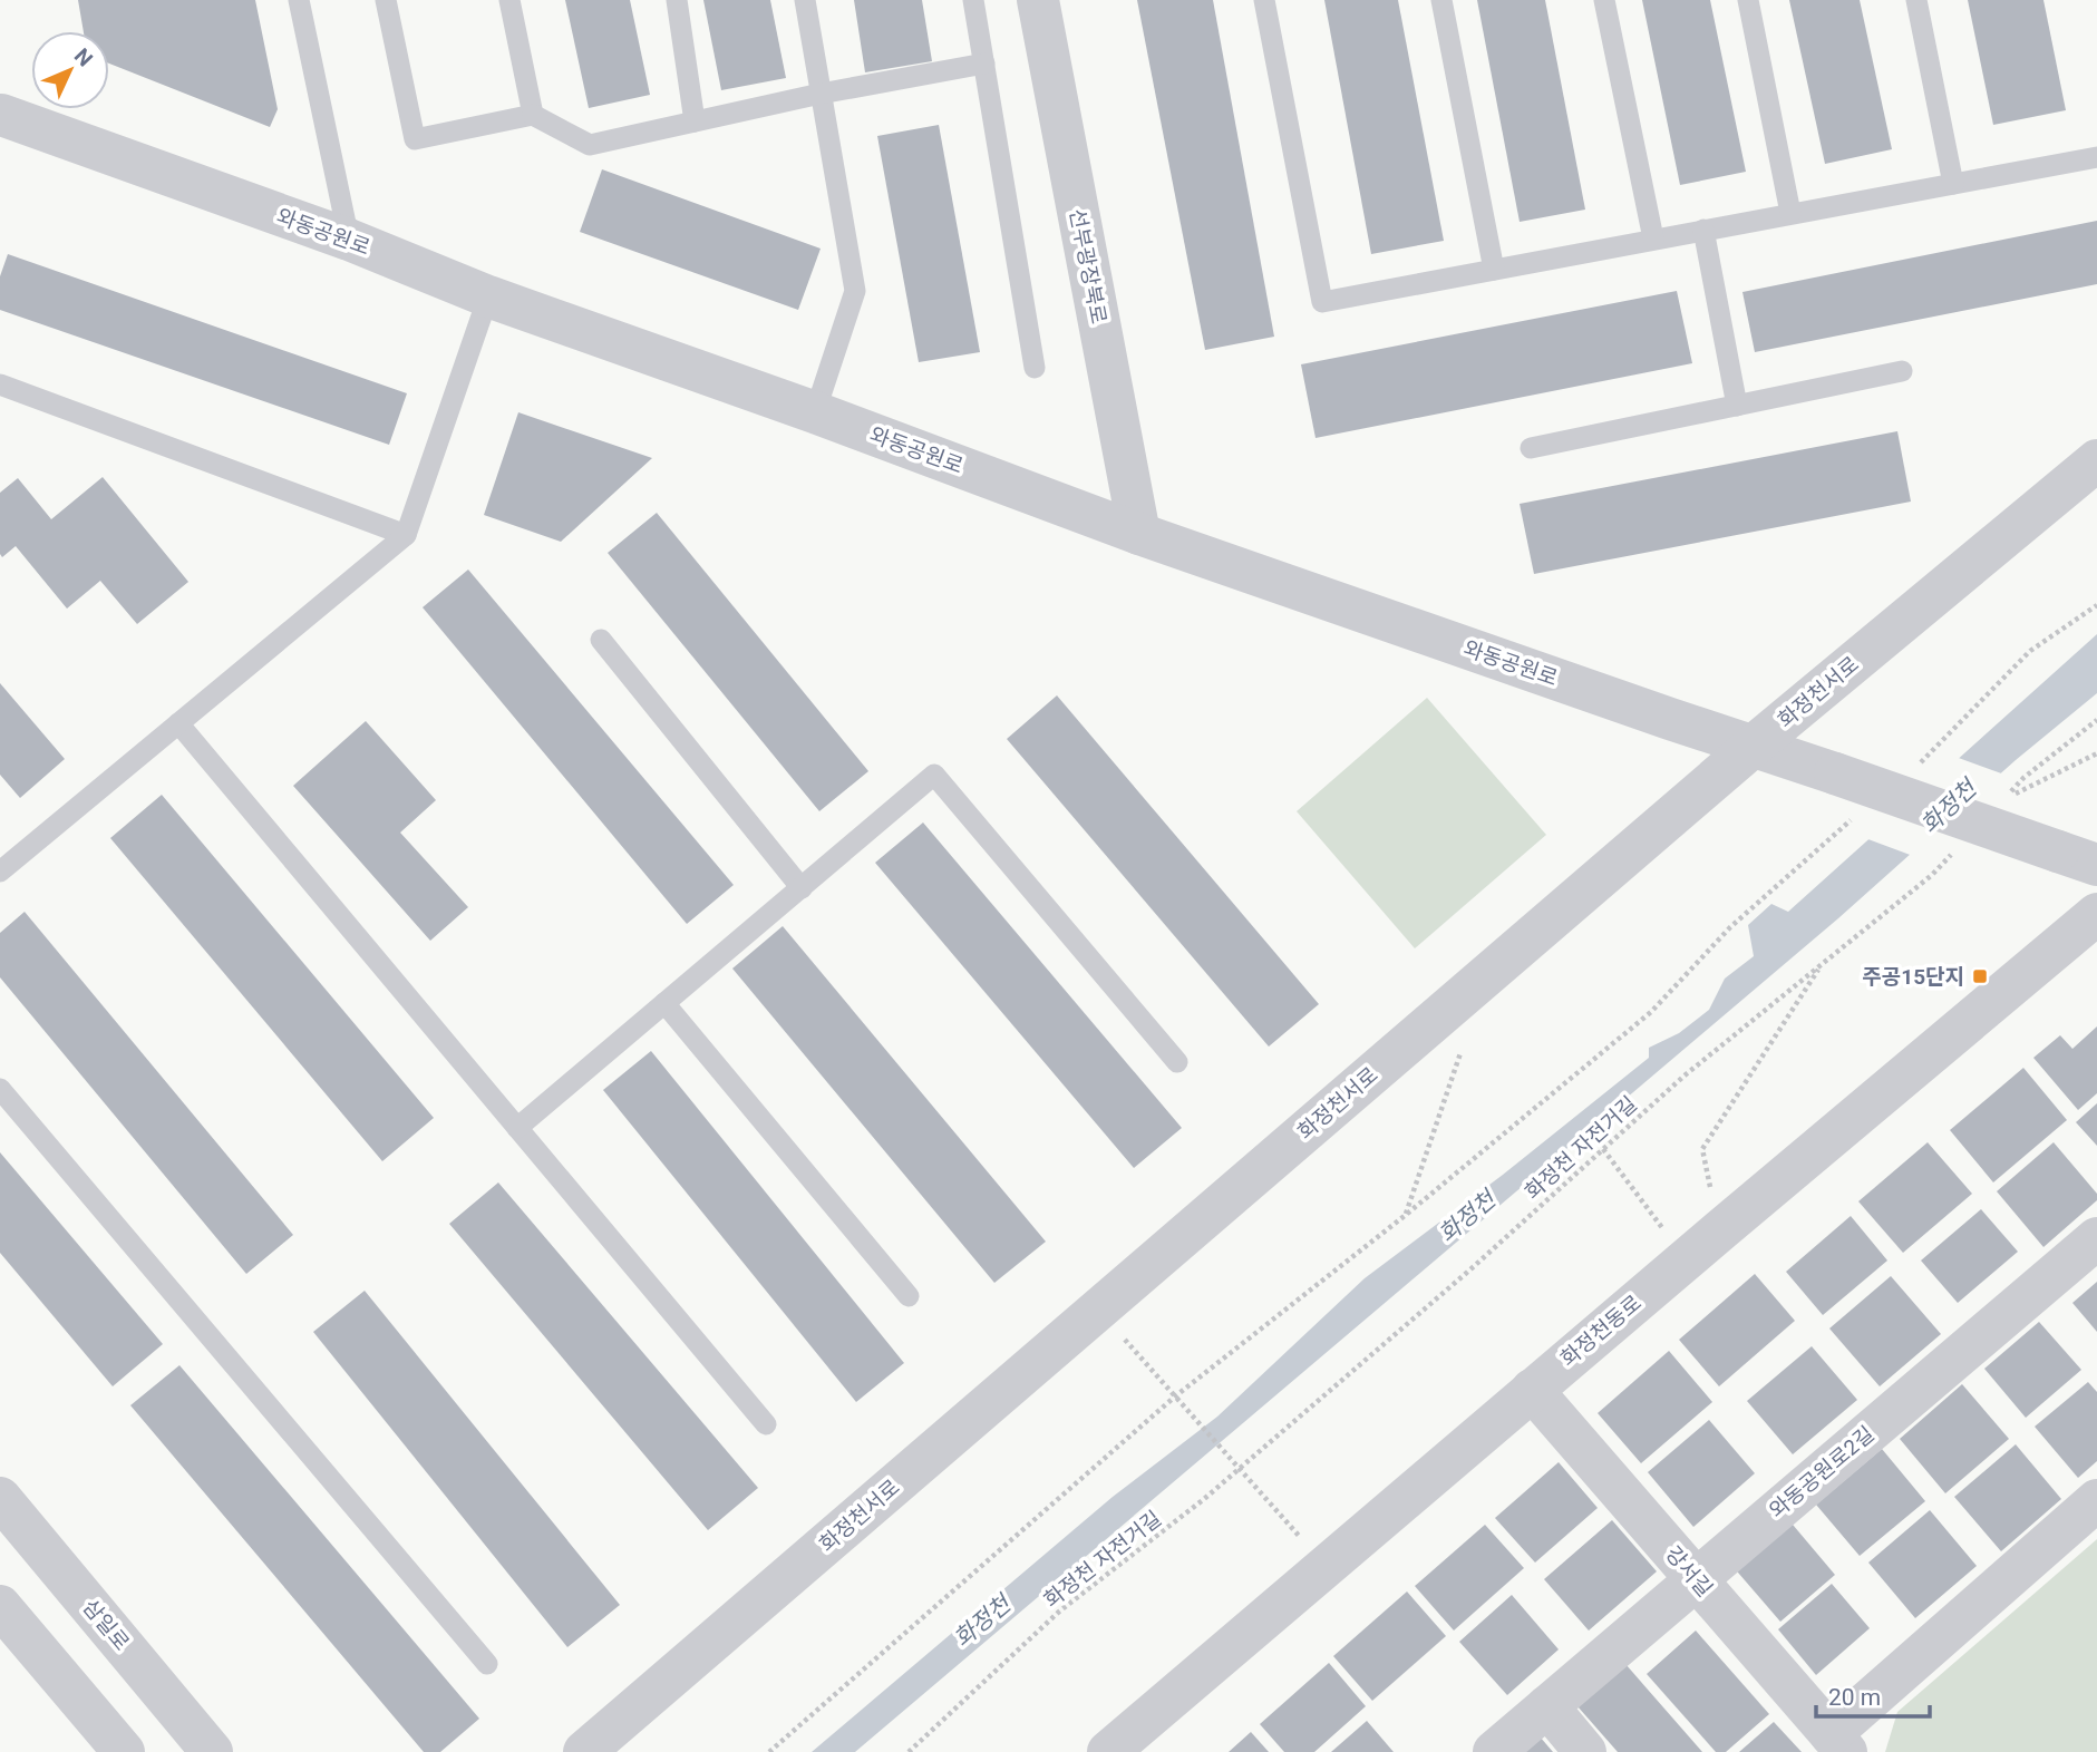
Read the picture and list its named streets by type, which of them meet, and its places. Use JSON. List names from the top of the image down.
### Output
{
  "streets": {
    "street": [
      "와동공원로",
      "선부광장북로",
      "화정천서로",
      "화정천동로",
      "와동공원로2길",
      "강서길",
      "삼일로"
    ],
    "path": ["화정천 자전거길"]
  },
  "crossings": [
    ["와동공원로", "선부광장북로"],
    ["와동공원로", "화정천서로"],
    ["화정천동로", "강서길"],
    ["와동공원로2길", "강서길"]
  ],
  "water": ["화정천"],
  "places": {
    "transit": ["주공15단지"]
  },
  "scale_bar": "20 m",
  "north": "top right"
}
